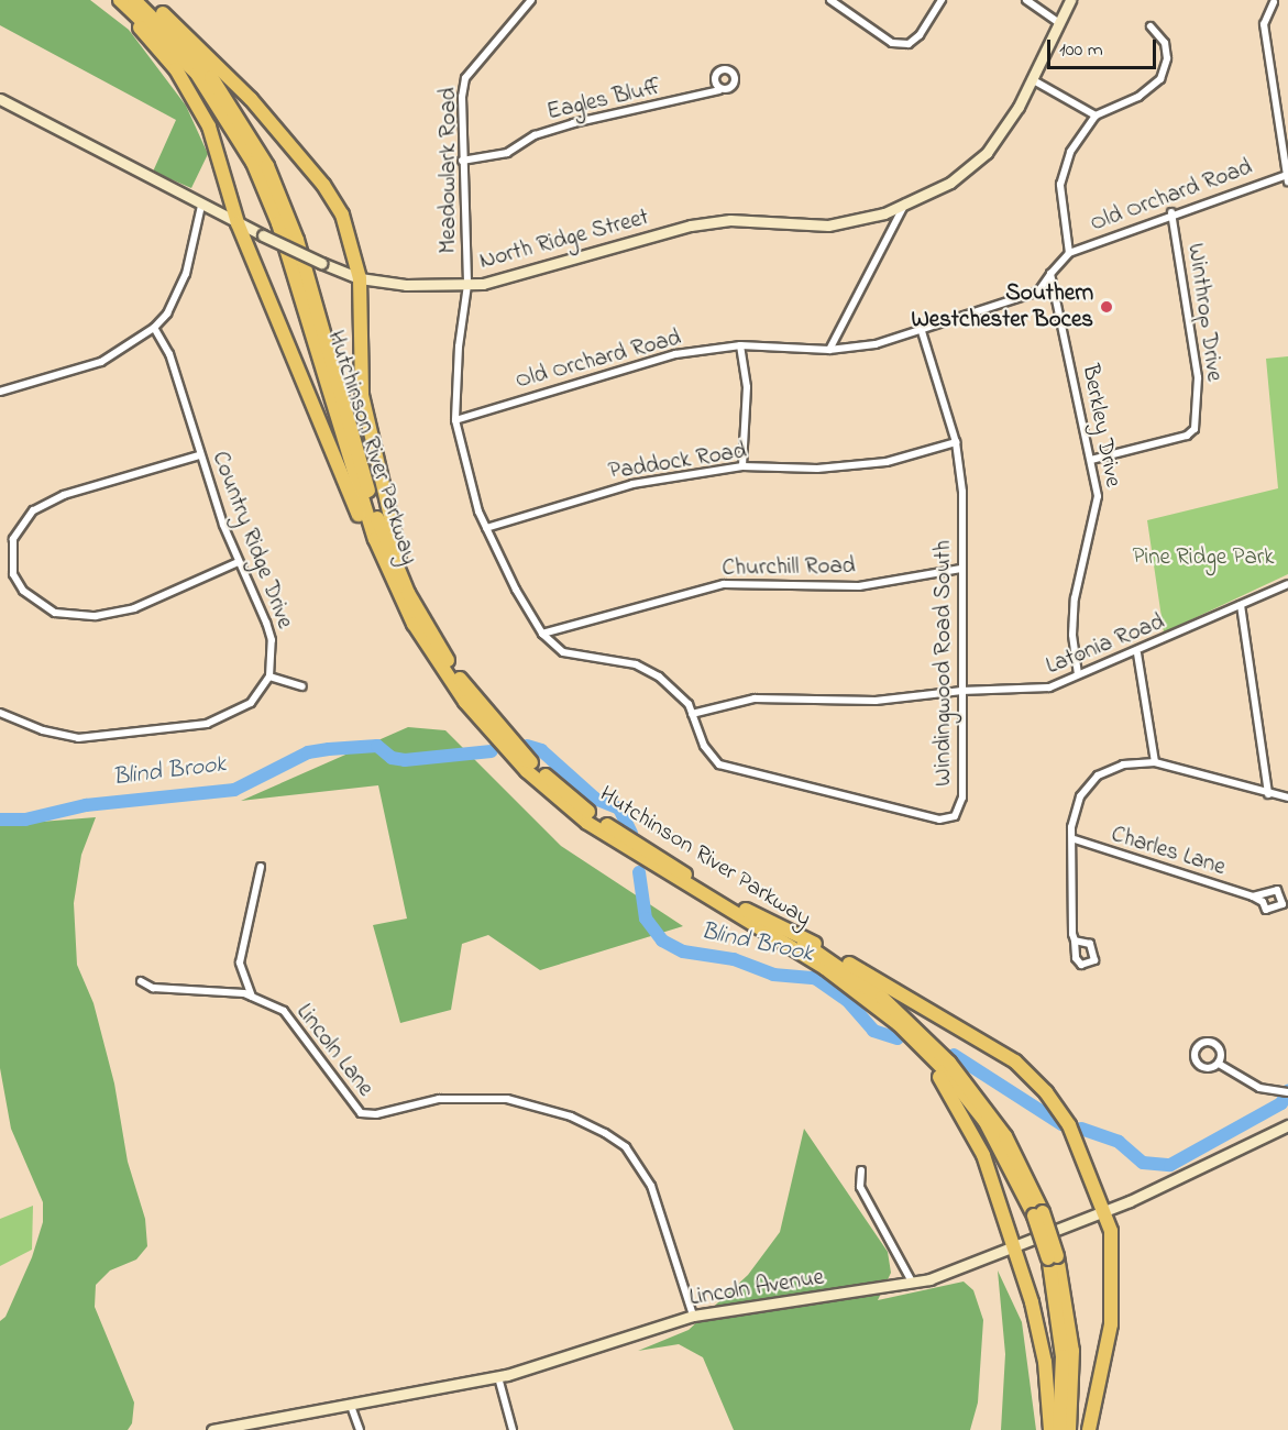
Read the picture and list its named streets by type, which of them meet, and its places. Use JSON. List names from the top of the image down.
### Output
{
  "streets": {
    "highway": ["Hutchinson River Parkway"],
    "street": [
      "Eagles Bluff",
      "Meadowlark Road",
      "Old Orchard Road",
      "North Ridge Street",
      "Winthrop Drive",
      "Berkley Drive",
      "Paddock Road",
      "Country Ridge Drive",
      "Churchill Road",
      "Latonia Road",
      "Windingwood Road South",
      "Charles Lane",
      "Lincoln Lane",
      "Lincoln Avenue"
    ]
  },
  "crossings": [
    ["Eagles Bluff", "Meadowlark Road"],
    ["Meadowlark Road", "Old Orchard Road"],
    ["Meadowlark Road", "North Ridge Street"],
    ["Meadowlark Road", "Paddock Road"],
    ["Meadowlark Road", "Churchill Road"],
    ["Old Orchard Road", "Winthrop Drive"],
    ["Old Orchard Road", "Berkley Drive"],
    ["Old Orchard Road", "Windingwood Road South"],
    ["Winthrop Drive", "Berkley Drive"],
    ["Berkley Drive", "Latonia Road"],
    ["Paddock Road", "Windingwood Road South"],
    ["Churchill Road", "Windingwood Road South"],
    ["Latonia Road", "Windingwood Road South"],
    ["Lincoln Lane", "Lincoln Avenue"]
  ],
  "water": ["Blind Brook"],
  "parks": ["Pine Ridge Park"],
  "places": ["Southern Westchester Boces"],
  "scale_bar": "100 m"
}
